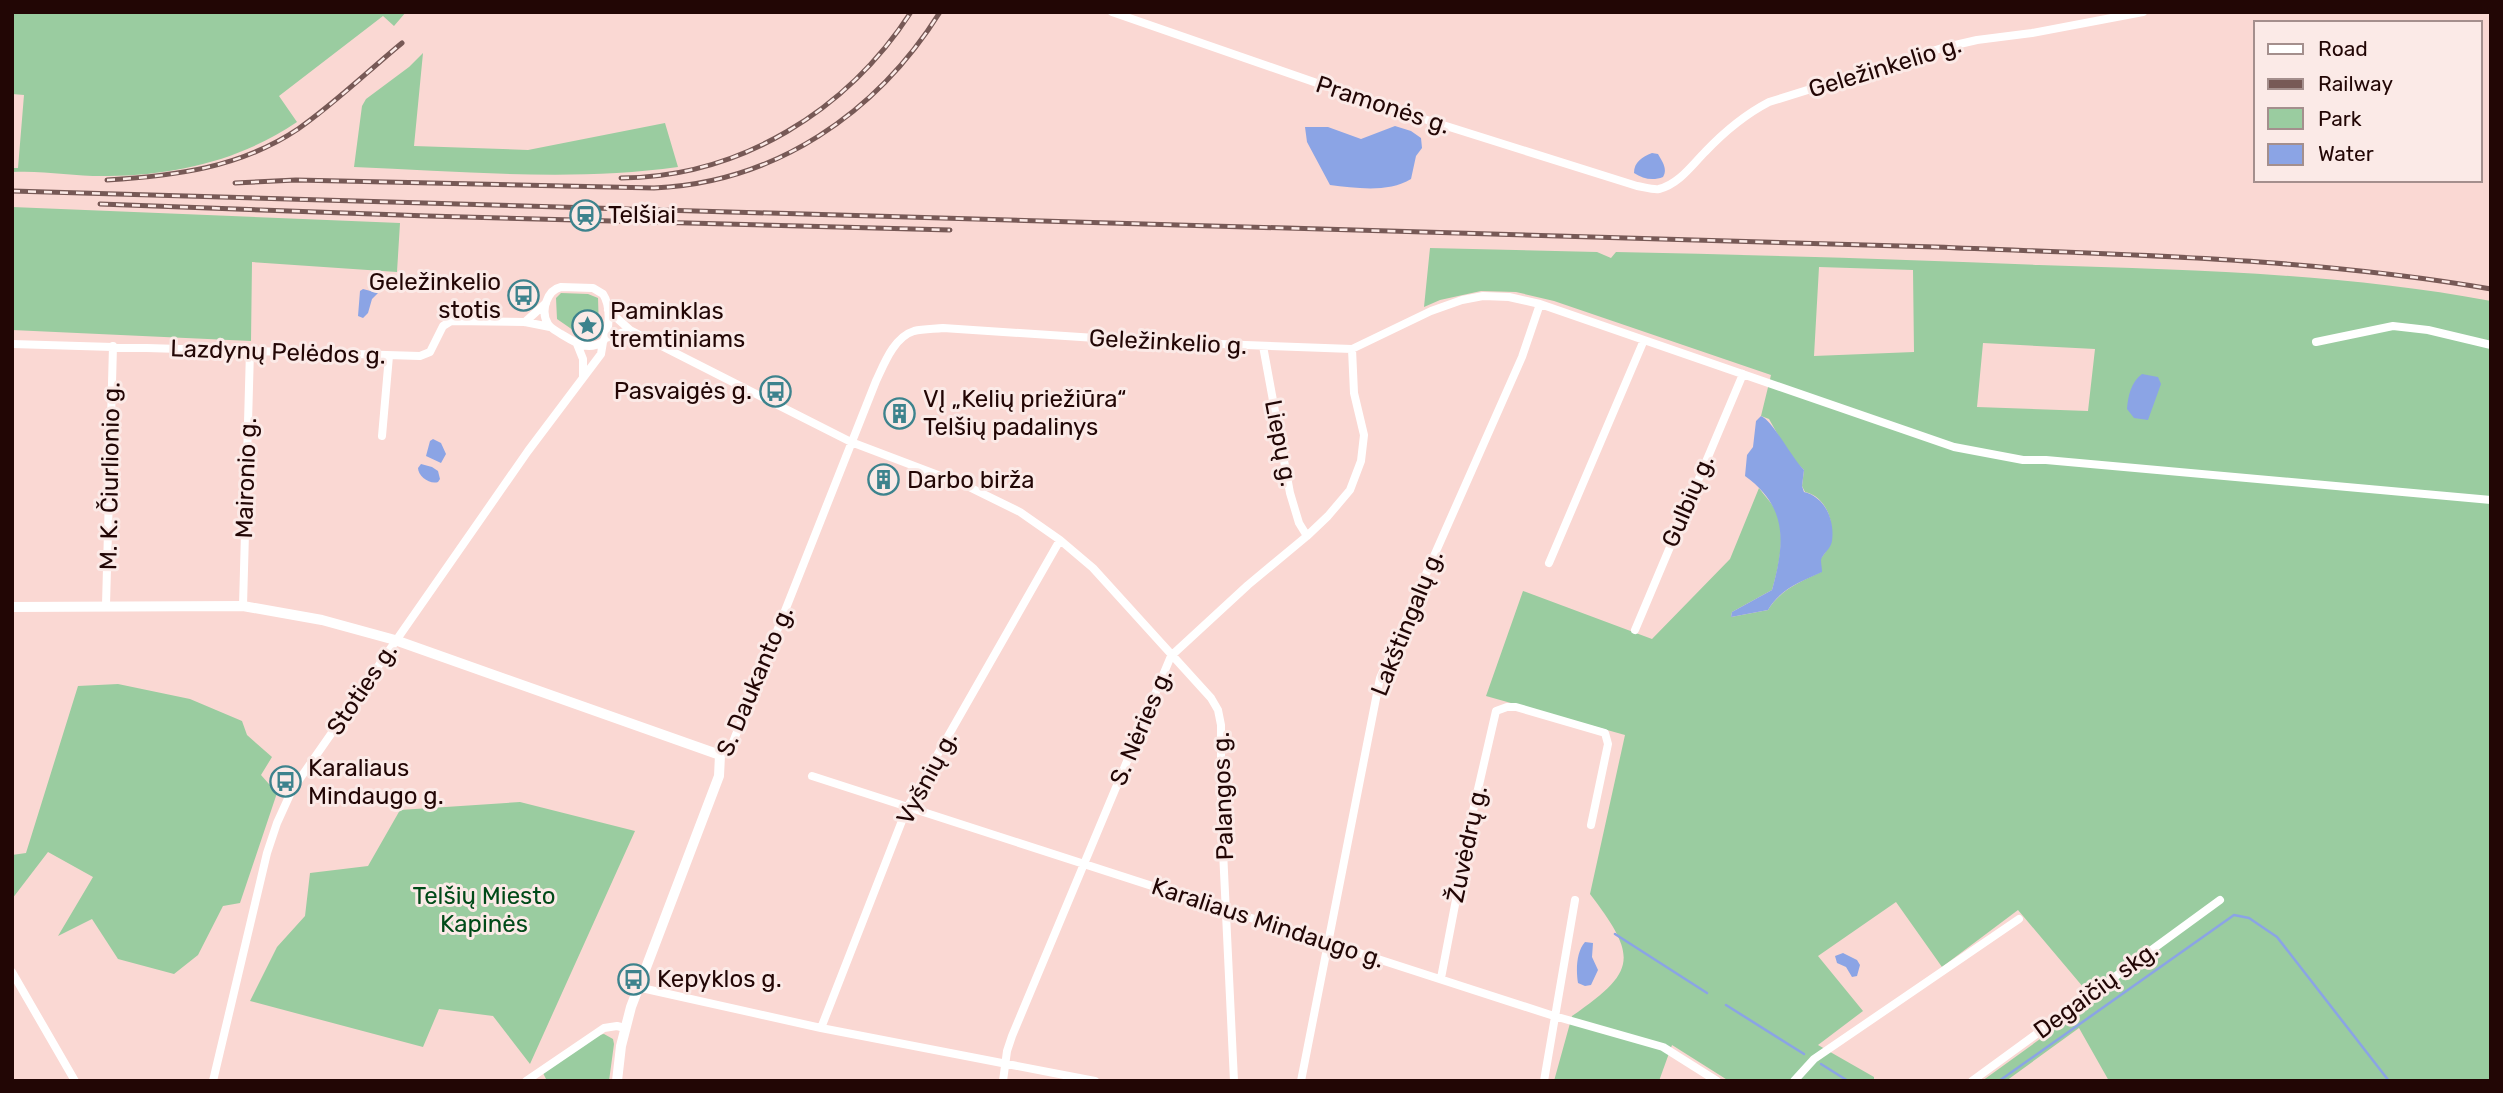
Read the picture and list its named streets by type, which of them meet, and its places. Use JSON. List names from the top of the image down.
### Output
{
  "streets": {
    "main road": ["S. Daukanto g."],
    "street": [
      "Geležinkelio g.",
      "Pramonės g.",
      "Lazdynų Pelėdos g.",
      "Liepų g.",
      "M. K. Čiurlionio g.",
      "Maironio g.",
      "Gulbių g.",
      "Lakštingalų g.",
      "Stoties g.",
      "S. Nėries g.",
      "Vyšnių g.",
      "Palangos g.",
      "Žuvėdrų g.",
      "Karaliaus Mindaugo g.",
      "Degaičių skg."
    ]
  },
  "crossings": [
    ["Geležinkelio g.", "Pramonės g."],
    ["Geležinkelio g.", "Liepų g."],
    ["Geležinkelio g.", "Gulbių g."],
    ["Geležinkelio g.", "Lakštingalų g."],
    ["Geležinkelio g.", "S. Daukanto g."],
    ["Geležinkelio g.", "S. Nėries g."],
    ["Lazdynų Pelėdos g.", "M. K. Čiurlionio g."],
    ["Lazdynų Pelėdos g.", "Maironio g."],
    ["Lazdynų Pelėdos g.", "Stoties g."],
    ["Liepų g.", "S. Nėries g."],
    ["Lakštingalų g.", "Karaliaus Mindaugo g."],
    ["S. Nėries g.", "Palangos g."],
    ["S. Nėries g.", "Karaliaus Mindaugo g."],
    ["Vyšnių g.", "Karaliaus Mindaugo g."],
    ["Palangos g.", "Karaliaus Mindaugo g."],
    ["Žuvėdrų g.", "Karaliaus Mindaugo g."]
  ],
  "parks": ["Telšių Miesto Kapinės"],
  "places": {
    "station": ["Telšiai"],
    "bus stop": [
      "Geležinkelio stotis",
      "Pasvaigės g.",
      "Karaliaus Mindaugo g.",
      "Kepyklos g."
    ],
    "place": ["Paminklas tremtiniams"],
    "building": ["VĮ „Kelių priežiūra“ Telšių padalinys", "Darbo birža"]
  },
  "legend": [
    "Road",
    "Railway",
    "Park",
    "Water"
  ]
}
